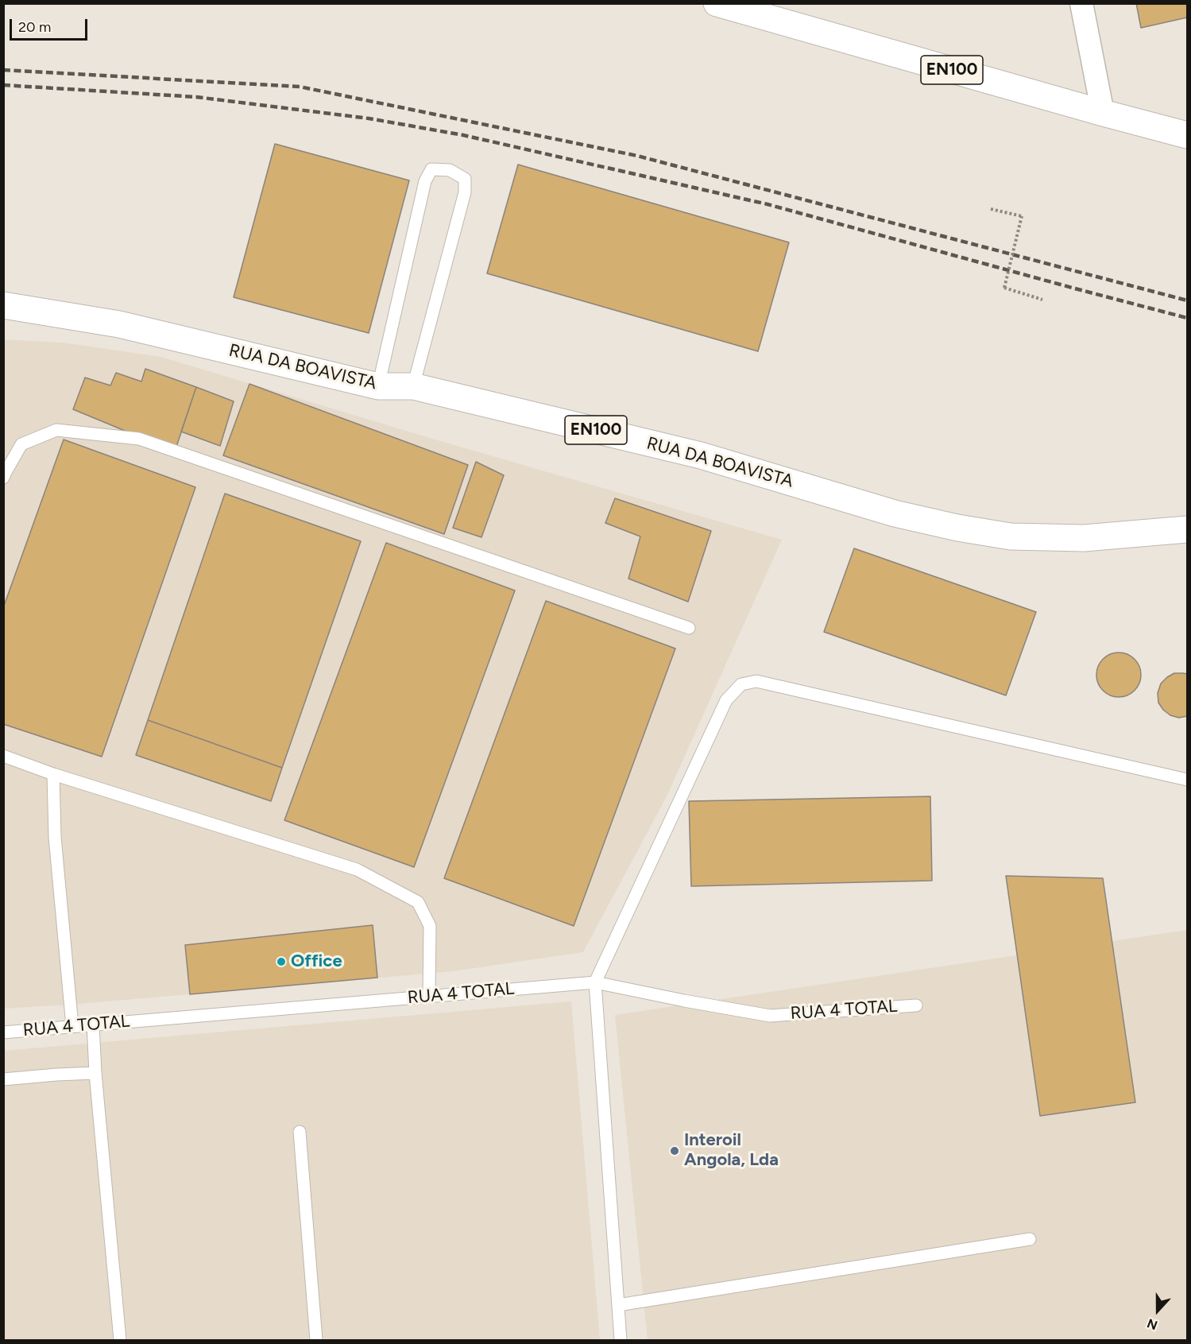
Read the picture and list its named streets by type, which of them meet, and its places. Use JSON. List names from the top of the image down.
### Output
{
  "streets": {
    "main road": ["EN100", "RUA DA BOAVISTA"],
    "lane": ["RUA 4 TOTAL"]
  },
  "places": ["Office", "Interoil Angola, Lda"],
  "scale_bar": "20 m",
  "north": "bottom"
}
